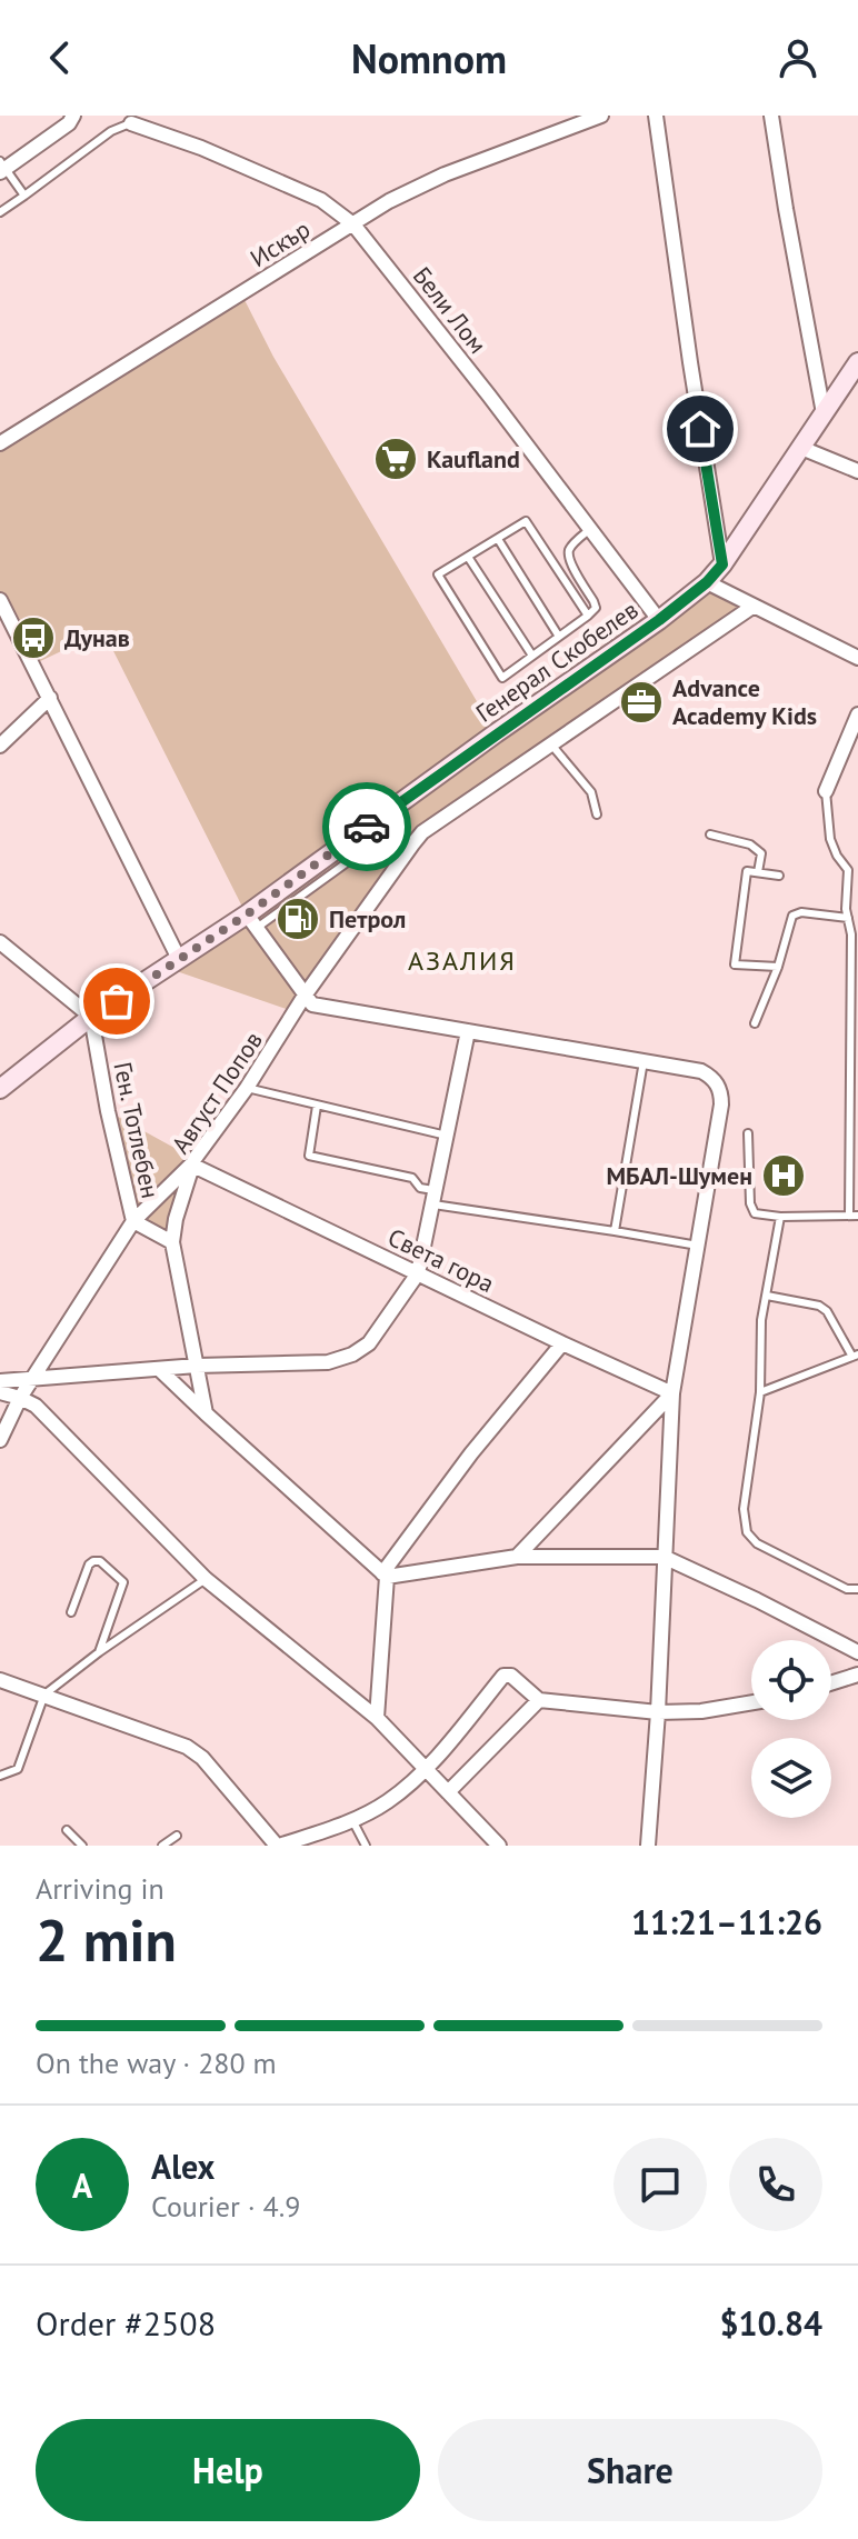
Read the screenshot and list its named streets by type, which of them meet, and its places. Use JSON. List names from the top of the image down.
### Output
{
  "streets": {
    "street": [
      "Искър",
      "Бели Лом",
      "Генерал Скобелев",
      "Август Попов",
      "Ген. Тотлебен",
      "Света гора"
    ]
  },
  "crossings": [
    ["Искър", "Бели Лом"],
    ["Бели Лом", "Генерал Скобелев"],
    ["Генерал Скобелев", "Ген. Тотлебен"],
    ["Август Попов", "Света гора"]
  ],
  "districts": ["АЗАЛИЯ"],
  "places": {
    "supermarket": ["Kaufland"],
    "bus stop": ["Дунав"],
    "office": ["Advance Academy Kids"],
    "fuel station": ["Петрол"],
    "hospital": ["МБАЛ-Шумен"]
  },
  "page": {
    "header": "Nomnom",
    "heading": ["2 min", "Arriving in", "11:21–11:26"],
    "panel": [
      "Alex",
      "Courier · 4.9",
      "Order #2508",
      "$10.84"
    ],
    "bar": "On the way · 280 m",
    "round": "A",
    "buttons": ["Help", "Share"]
  }
}
